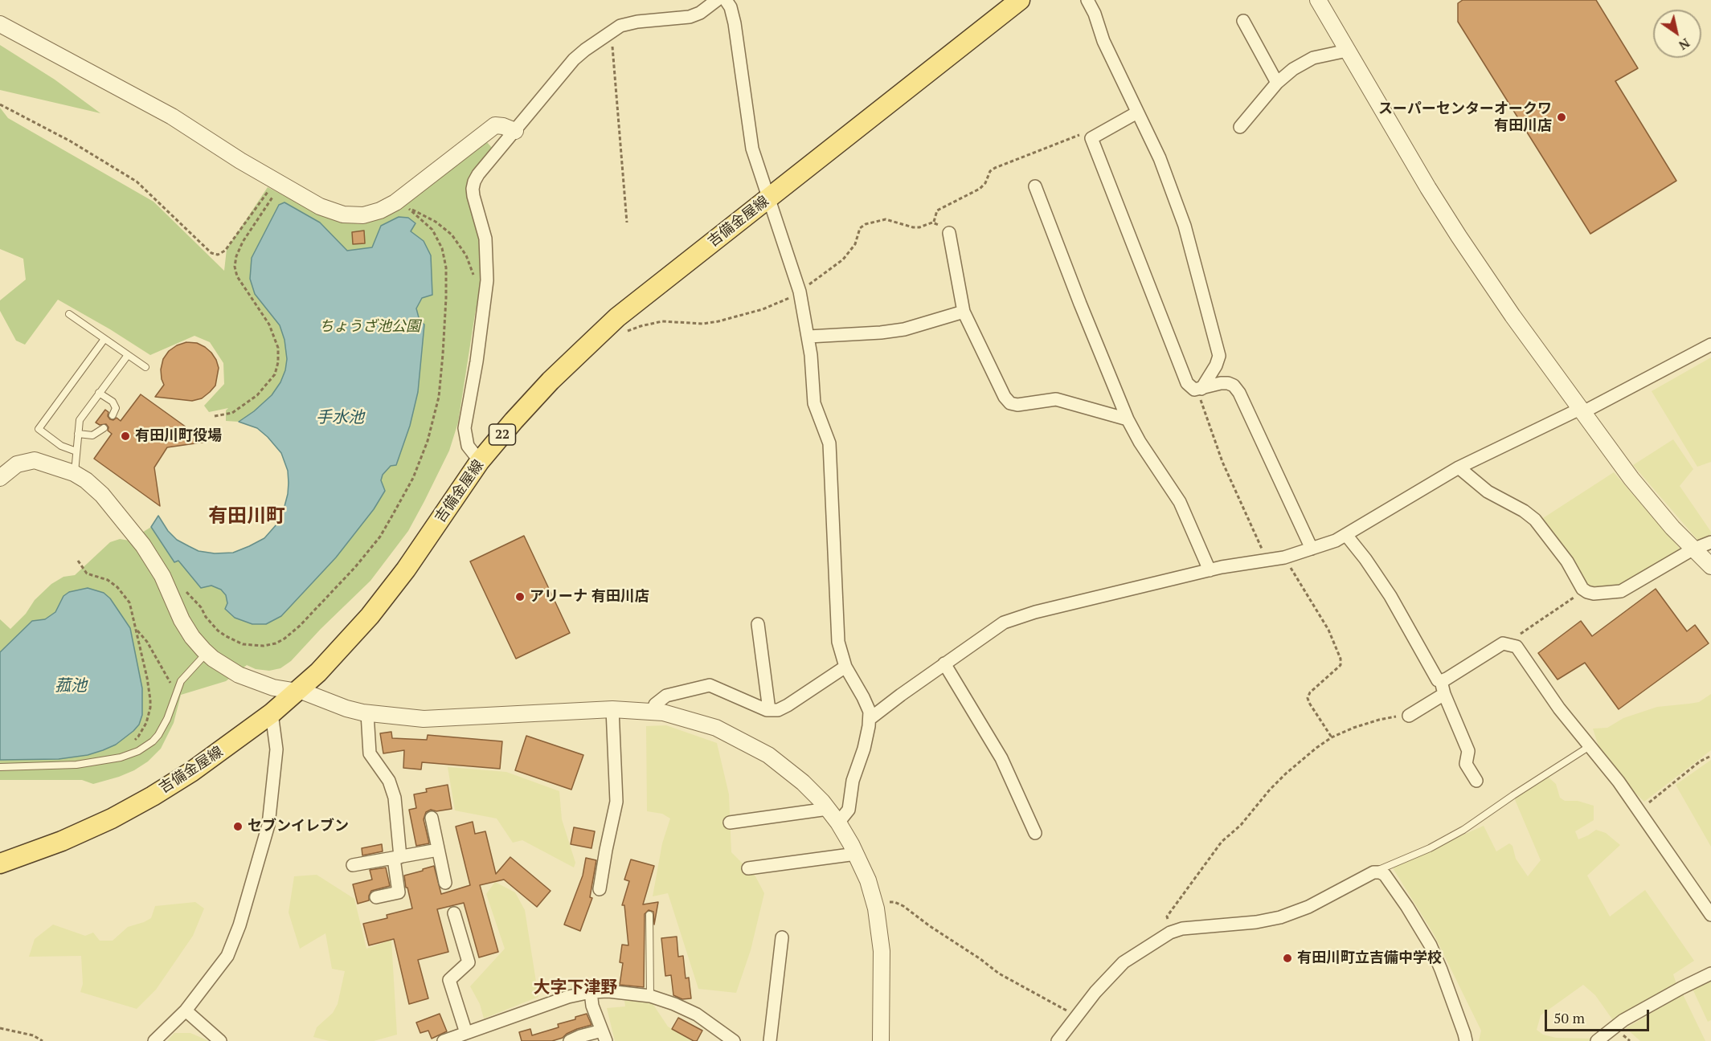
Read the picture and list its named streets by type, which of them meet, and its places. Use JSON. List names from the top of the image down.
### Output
{
  "streets": {
    "main road": ["吉備金屋線", "22"]
  },
  "districts": ["有田川町", "大字下津野"],
  "water": ["手水池", "菰池"],
  "parks": ["ちょうざ池公園"],
  "places": [
    "スーパーセンターオークワ 有田川店",
    "有田川町役場",
    "アリーナ 有田川店",
    "セブンイレブン",
    "有田川町立吉備中学校"
  ],
  "scale_bar": "50 m",
  "north": "bottom right"
}
